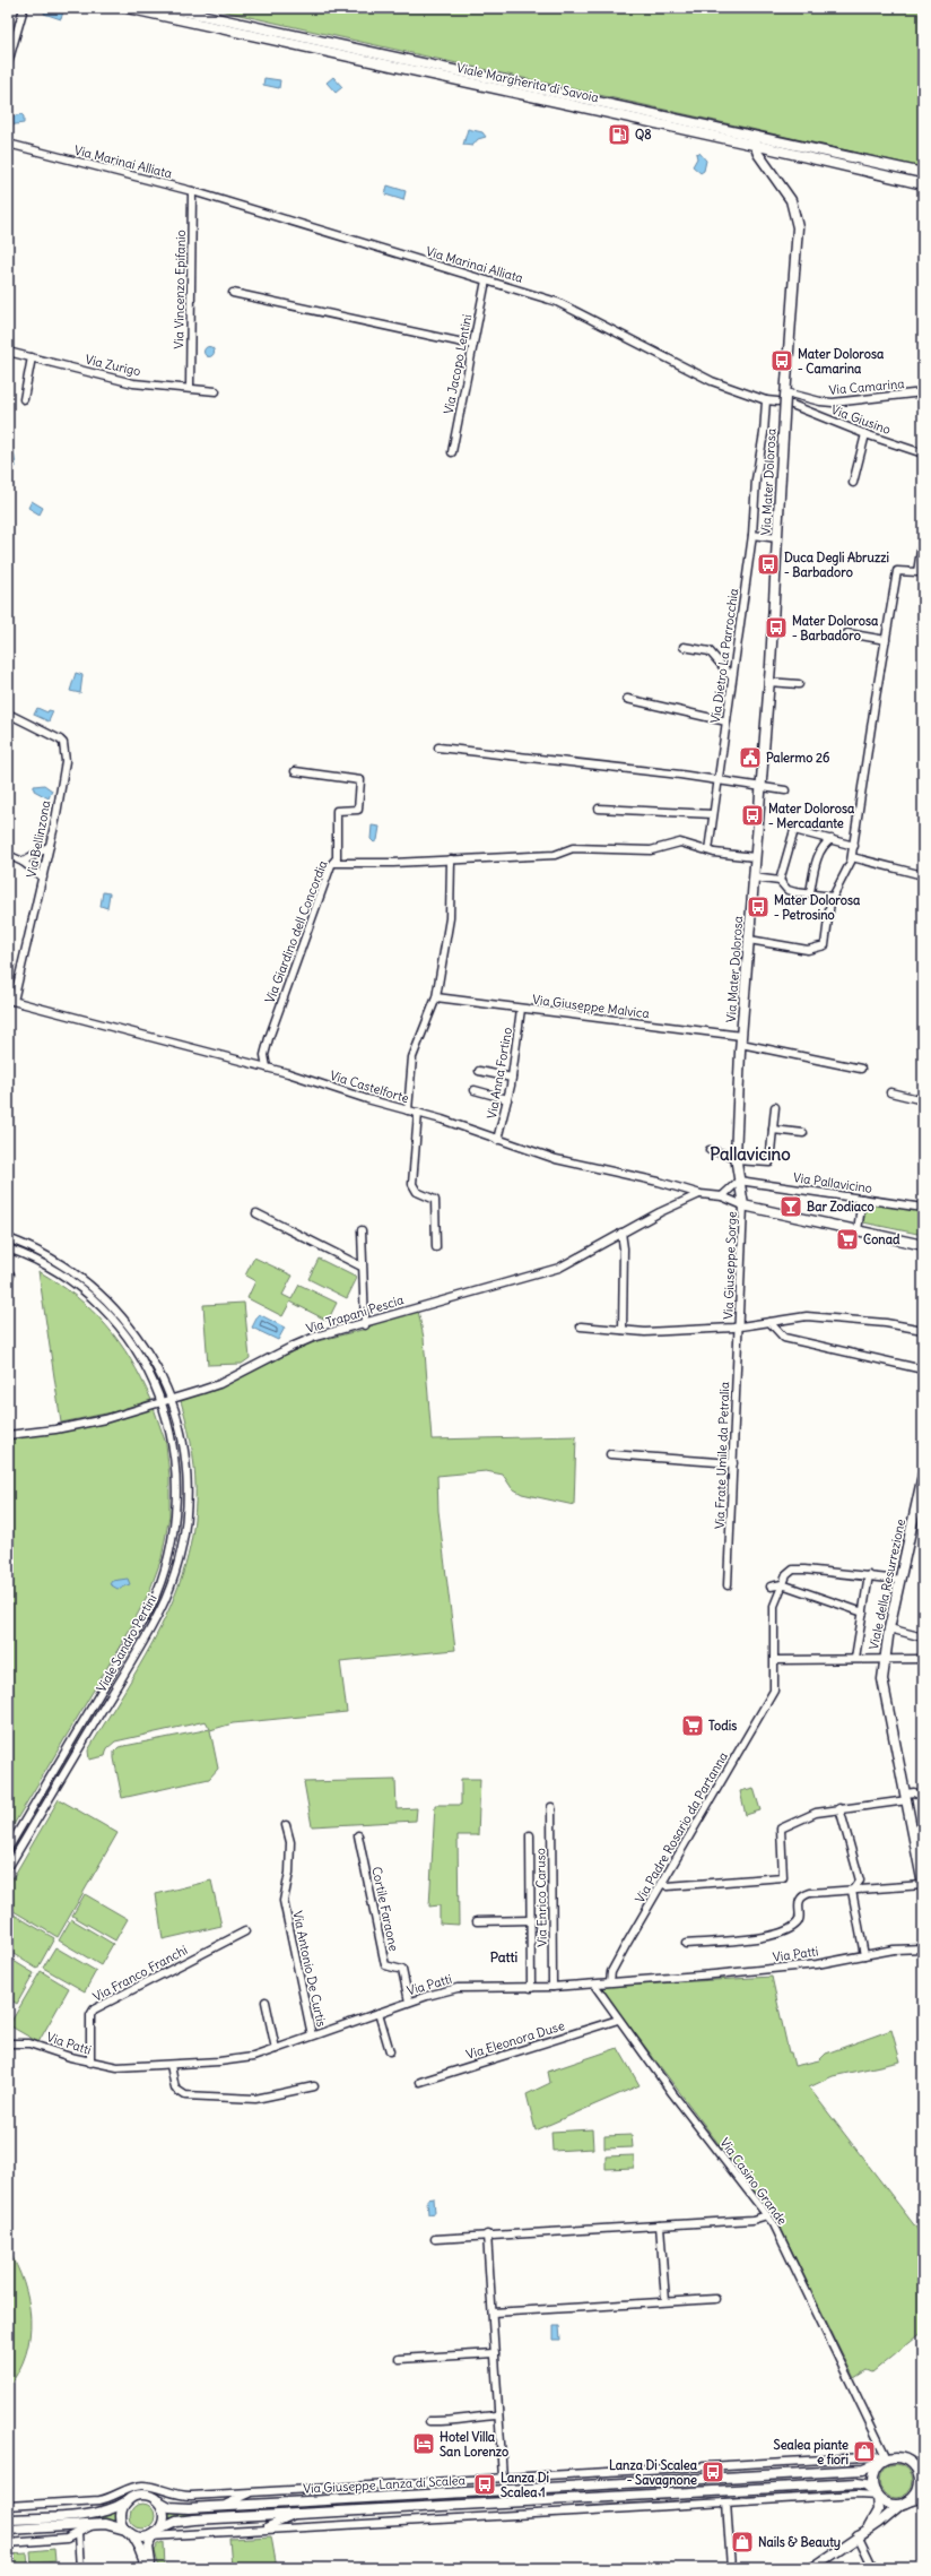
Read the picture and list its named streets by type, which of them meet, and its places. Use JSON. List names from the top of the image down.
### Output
{
  "streets": {
    "street": [
      "Viale Margherita di Savoia",
      "Via Marinai Alliata",
      "Via Vincenzo Epifanio",
      "Via Jacopo Lentini",
      "Via Zurigo",
      "Via Camarina",
      "Via Giusino",
      "Via Mater Dolorosa",
      "Via Dietro La Parrocchia",
      "Via Bellinzona",
      "Via Giardino dell Concordia",
      "Via Giuseppe Malvica",
      "Via Anna Fortino",
      "Via Castelforte",
      "Via Pallavicino",
      "Via Giuseppe Sorge",
      "Via Trapani Pescia",
      "Via Frate Umile da Petralia",
      "Viale della Resurrezione",
      "Viale Sandro Pertini",
      "Via Padre Rosario da Partanna",
      "Via Enrico Caruso",
      "Cortile Faraone",
      "Via Patti",
      "Via Antonio De Curtis",
      "Via Franco Franchi",
      "Via Eleonora Duse",
      "Via Casino Grande",
      "Via Giuseppe Lanza di Scalea"
    ]
  },
  "crossings": [
    ["Viale Margherita di Savoia", "Via Mater Dolorosa"],
    ["Via Marinai Alliata", "Via Vincenzo Epifanio"],
    ["Via Marinai Alliata", "Via Jacopo Lentini"],
    ["Via Vincenzo Epifanio", "Via Zurigo"],
    ["Via Camarina", "Via Mater Dolorosa"],
    ["Via Mater Dolorosa", "Via Giuseppe Malvica"],
    ["Via Mater Dolorosa", "Via Castelforte"],
    ["Via Mater Dolorosa", "Via Pallavicino"],
    ["Via Mater Dolorosa", "Via Giuseppe Sorge"],
    ["Via Bellinzona", "Via Castelforte"],
    ["Via Giardino dell Concordia", "Via Castelforte"],
    ["Via Giuseppe Malvica", "Via Anna Fortino"],
    ["Via Anna Fortino", "Via Castelforte"],
    ["Via Castelforte", "Via Giuseppe Sorge"],
    ["Via Castelforte", "Via Trapani Pescia"],
    ["Via Giuseppe Sorge", "Via Frate Umile da Petralia"],
    ["Via Trapani Pescia", "Viale Sandro Pertini"],
    ["Via Padre Rosario da Partanna", "Via Patti"],
    ["Via Enrico Caruso", "Via Patti"],
    ["Cortile Faraone", "Via Patti"],
    ["Via Patti", "Via Antonio De Curtis"],
    ["Via Patti", "Via Franco Franchi"],
    ["Via Patti", "Via Casino Grande"],
    ["Via Eleonora Duse", "Via Casino Grande"],
    ["Via Casino Grande", "Via Giuseppe Lanza di Scalea"]
  ],
  "districts": ["Pallavicino", "Patti"],
  "places": {
    "fuel station": ["Q8"],
    "bus stop": [
      "Mater Dolorosa - Camarina",
      "Duca Degli Abruzzi - Barbadoro",
      "Mater Dolorosa - Barbadoro",
      "Mater Dolorosa - Mercadante",
      "Mater Dolorosa - Petrosino",
      "Lanza Di Scalea - Savagnone",
      "Lanza Di Scalea 1"
    ],
    "public building": ["Palermo 26"],
    "bar": ["Bar Zodiaco"],
    "supermarket": ["Conad", "Todis"],
    "hotel": ["Hotel Villa San Lorenzo"],
    "shop": ["Sealea piante e fiori", "Nails & Beauty"]
  }
}
